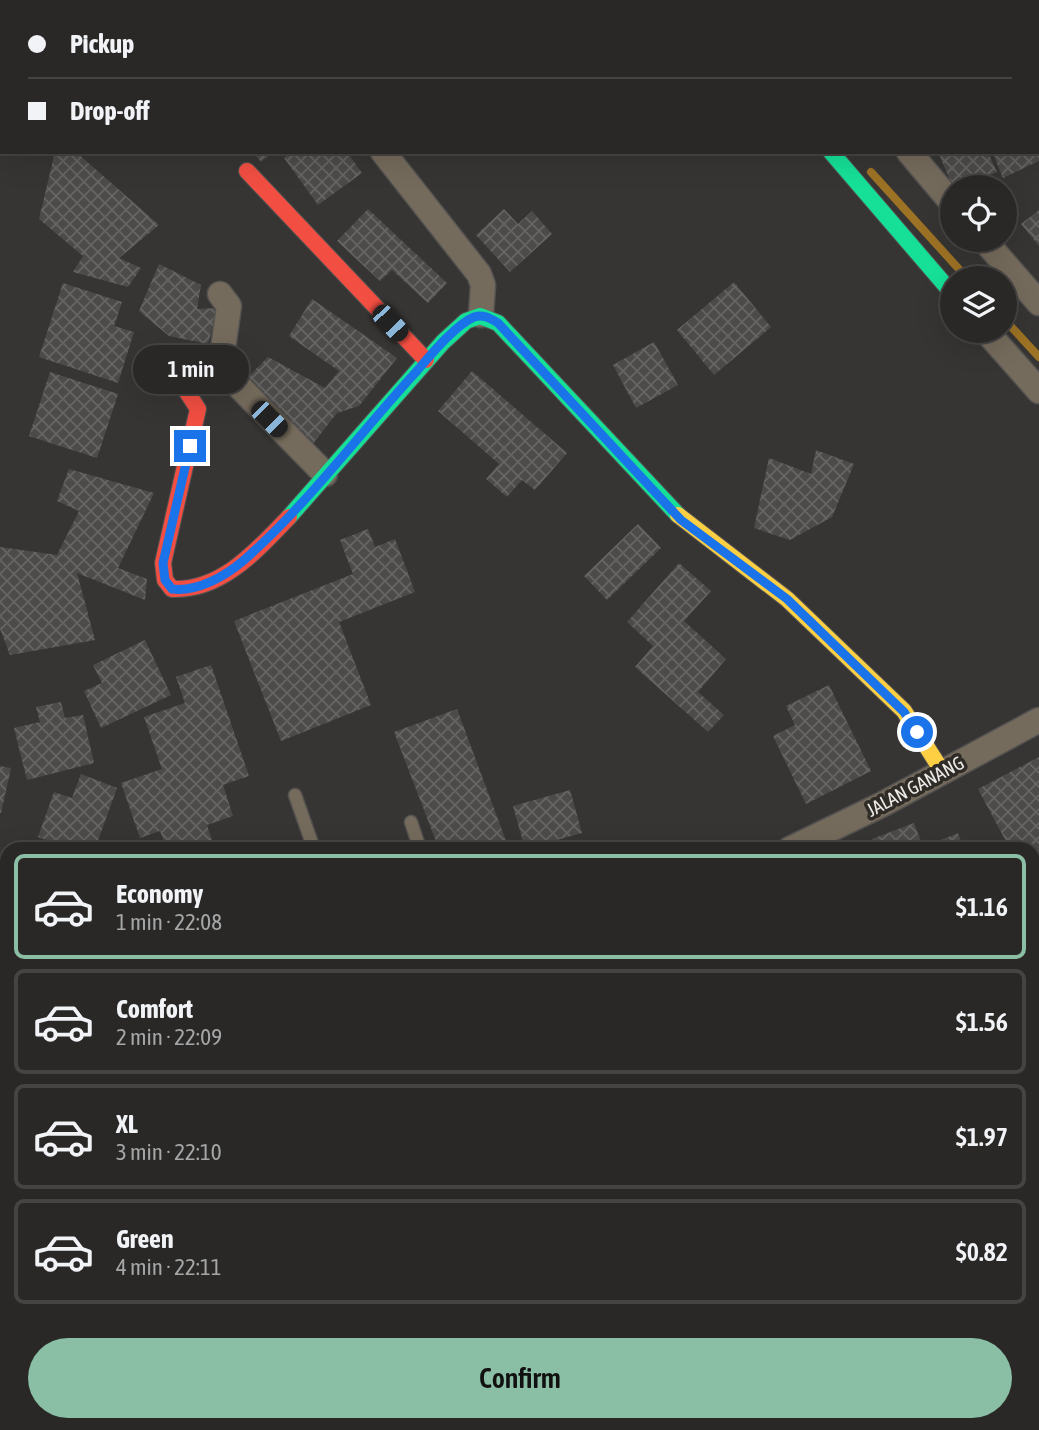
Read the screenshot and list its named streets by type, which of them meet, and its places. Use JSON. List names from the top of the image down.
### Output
{
  "streets": {
    "street": ["JALAN GANANG"]
  },
  "page": {
    "banner": ["Pickup", "Drop-off"],
    "bubble": "1 min",
    "list": [
      {
        "name": "Economy",
        "note": "1 min · 22:08",
        "value": "$1.16"
      },
      {
        "name": "Comfort",
        "note": "2 min · 22:09",
        "value": "$1.56"
      },
      {
        "name": "XL",
        "note": "3 min · 22:10",
        "value": "$1.97"
      },
      {
        "name": "Green",
        "note": "4 min · 22:11",
        "value": "$0.82"
      }
    ],
    "buttons": "Confirm"
  }
}
